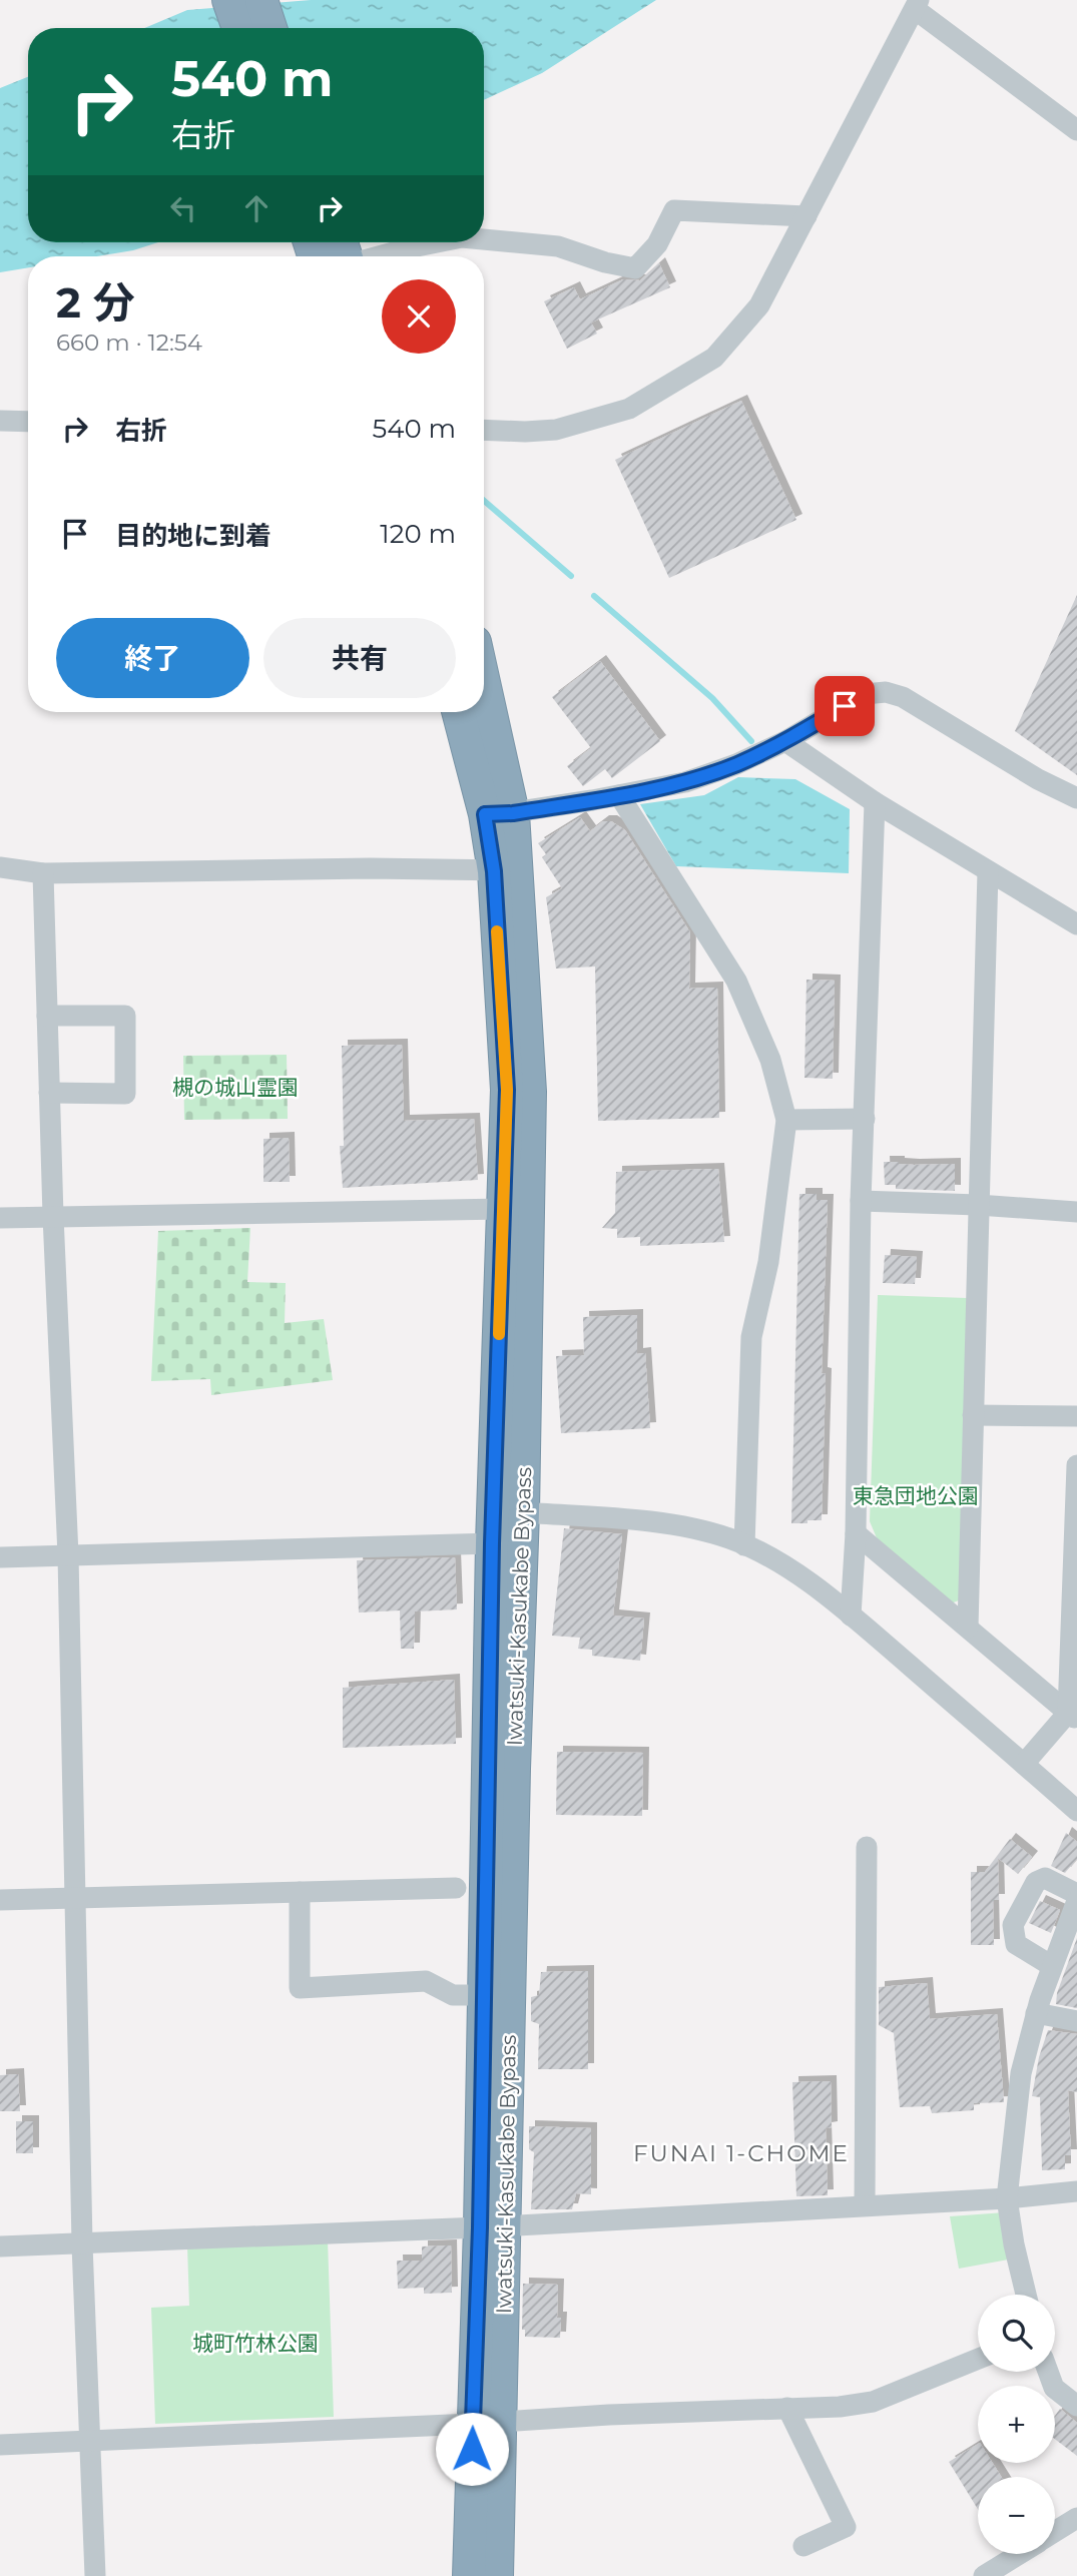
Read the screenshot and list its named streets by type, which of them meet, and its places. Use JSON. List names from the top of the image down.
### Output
{
  "streets": {
    "highway": ["Iwatsuki-Kasukabe Bypass"]
  },
  "districts": ["FUNAI 1-CHOME"],
  "parks": ["槻の城山霊園", "東急団地公園", "城町竹林公園"],
  "page": {
    "turn": ["540 m", "右折"],
    "heading": ["2 分", "660 m · 12:54"],
    "list": [
      {
        "name": "右折",
        "value": "540 m"
      },
      {
        "name": "目的地に到着",
        "value": "120 m"
      }
    ],
    "buttons": ["終了", "共有"],
    "map_buttons": ["+", "−"]
  }
}
